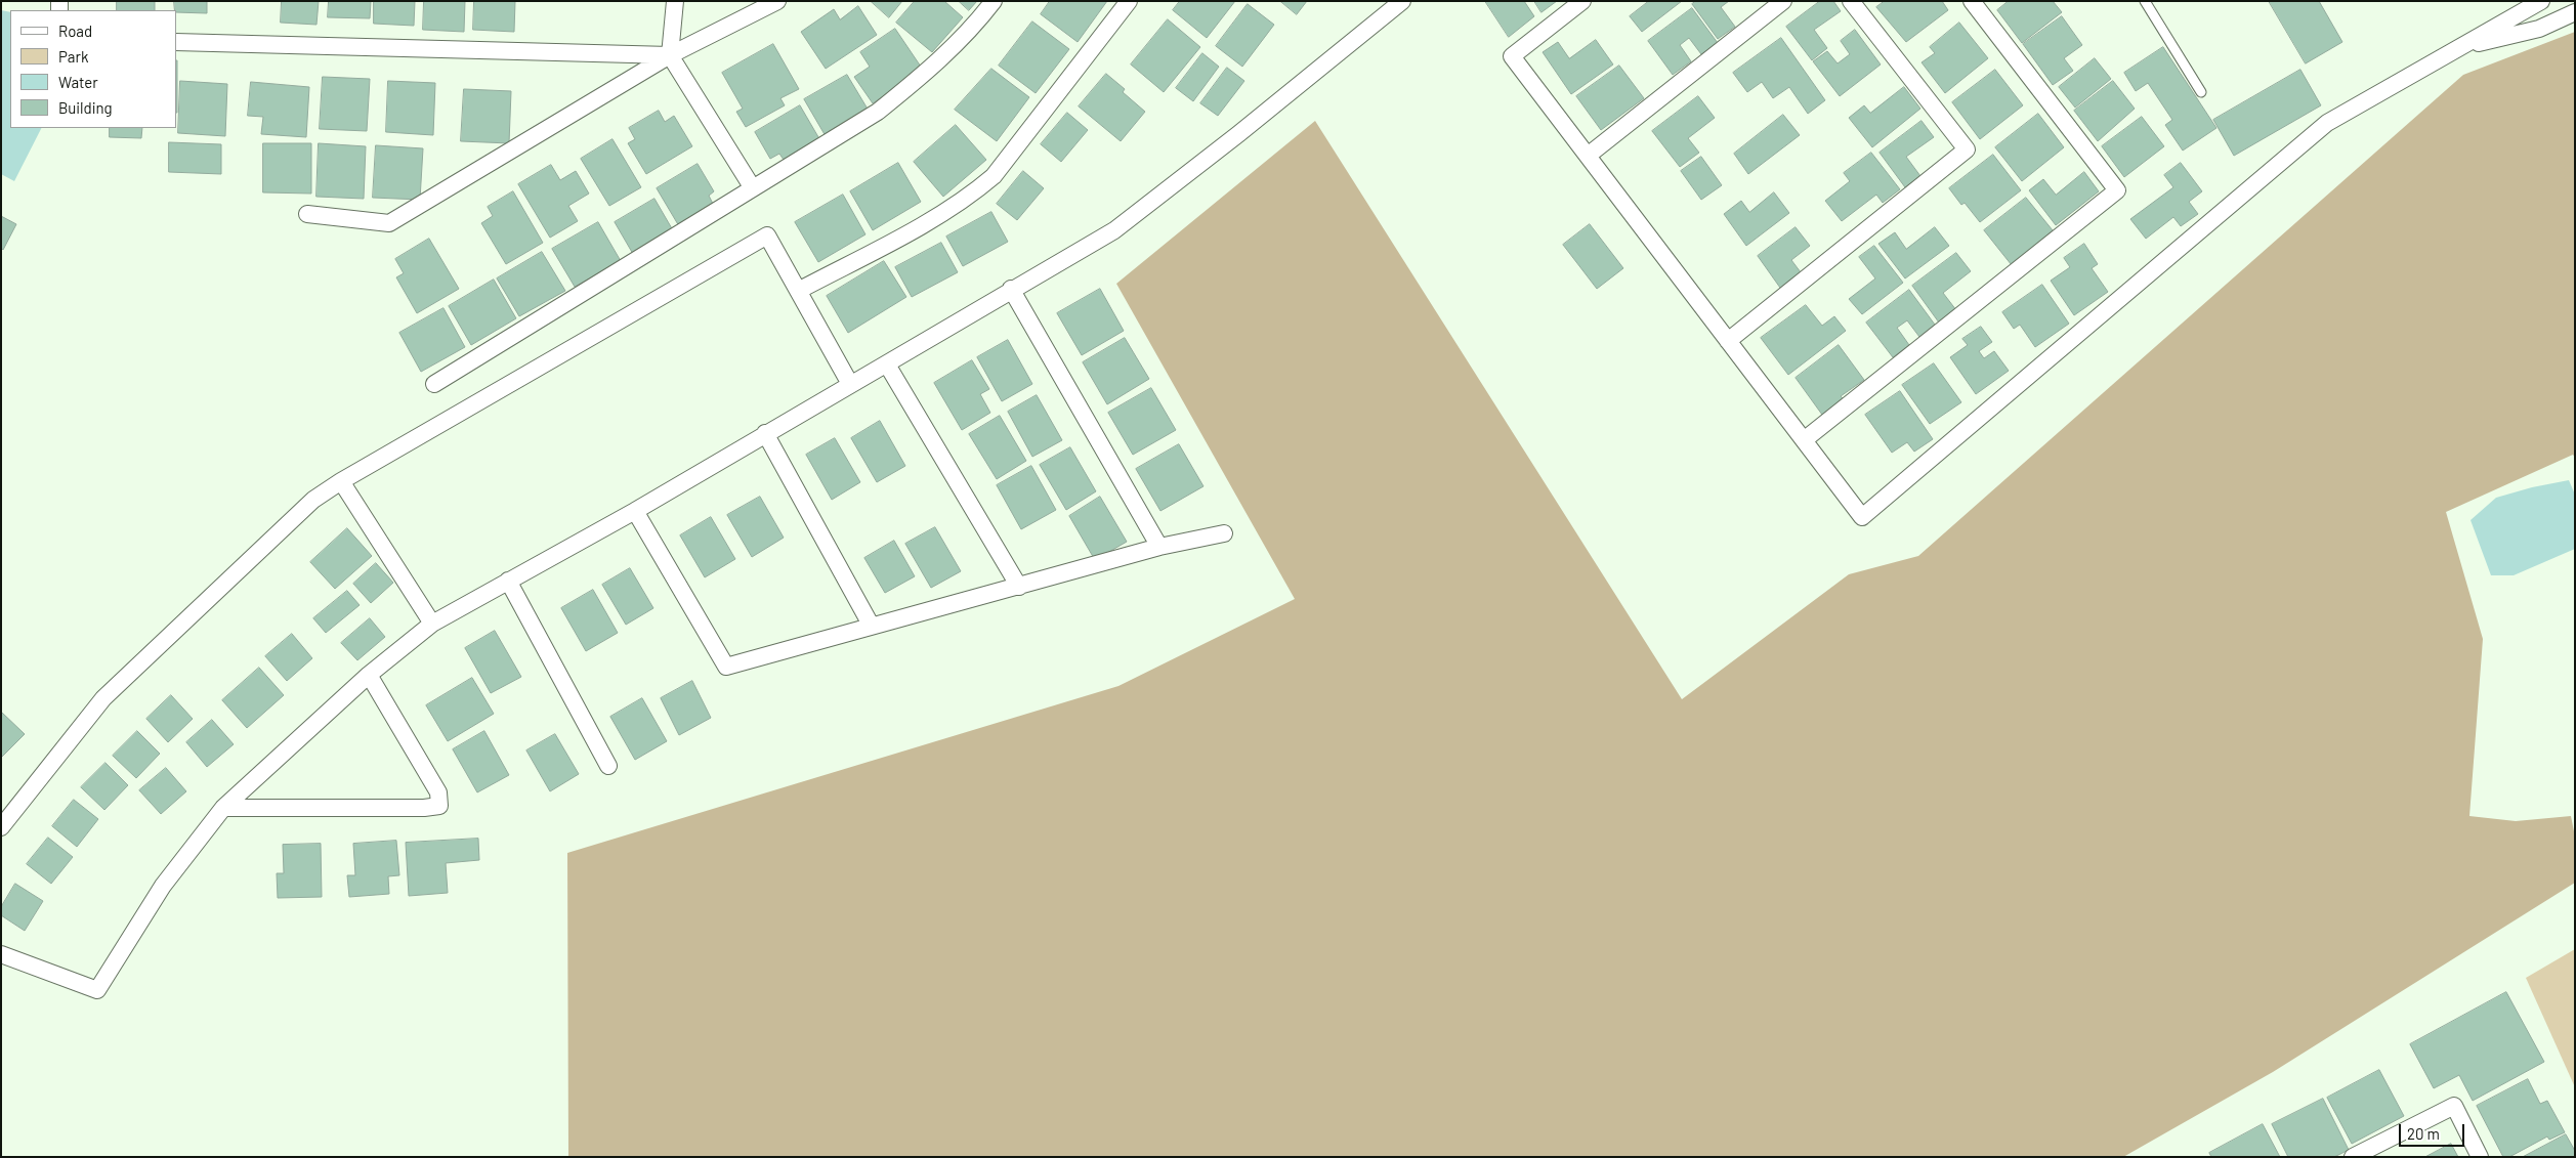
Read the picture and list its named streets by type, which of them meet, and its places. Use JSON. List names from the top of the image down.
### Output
{
  "legend": [
    "Road",
    "Park",
    "Water",
    "Building"
  ],
  "scale_bar": "20 m"
}
